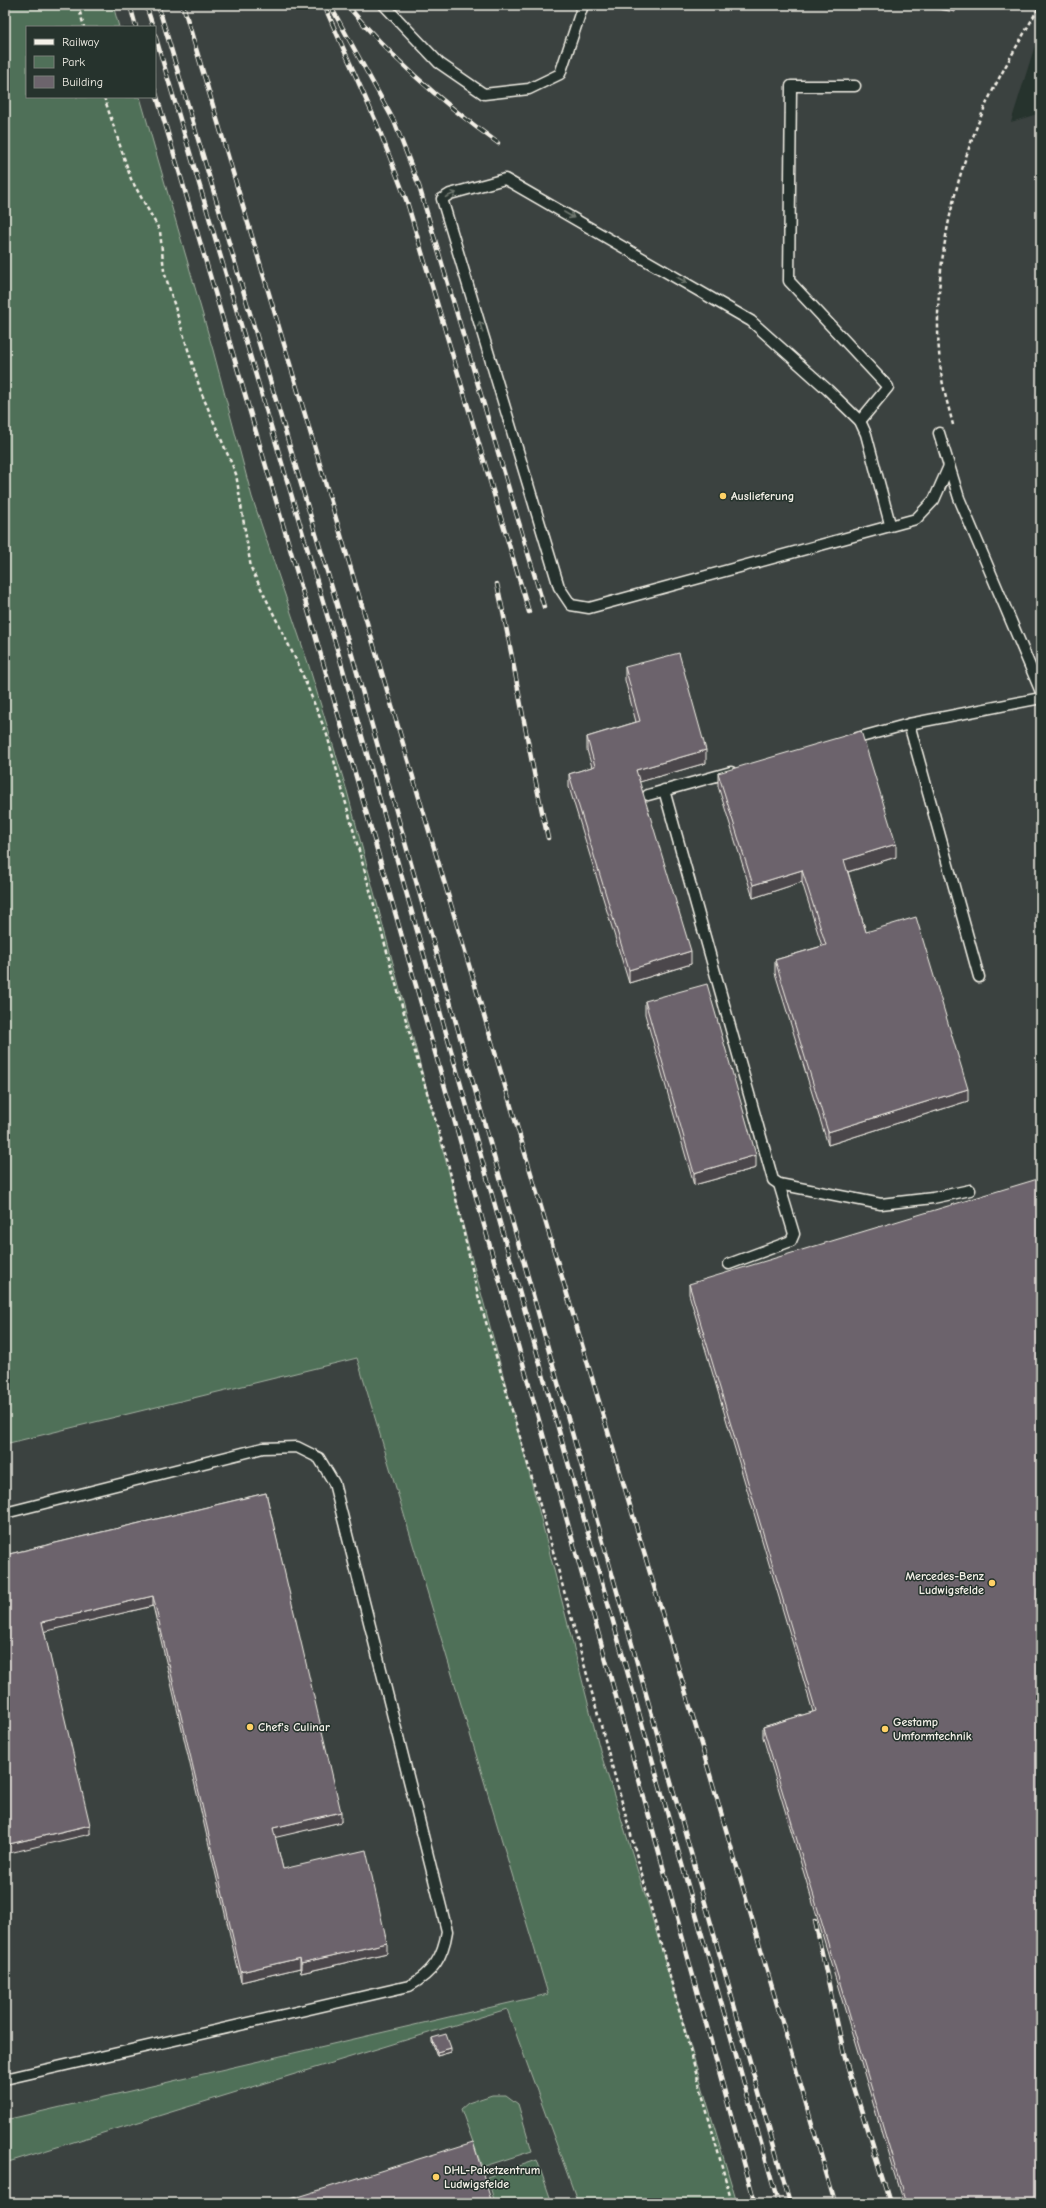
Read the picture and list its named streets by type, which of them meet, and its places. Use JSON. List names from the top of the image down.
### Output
{
  "places": [
    "Auslieferung",
    "Mercedes-Benz Ludwigsfelde",
    "Chef's Culinar",
    "Gestamp Umformtechnik",
    "DHL-Paketzentrum Ludwigsfelde"
  ],
  "legend": ["Railway", "Park", "Building"]
}
